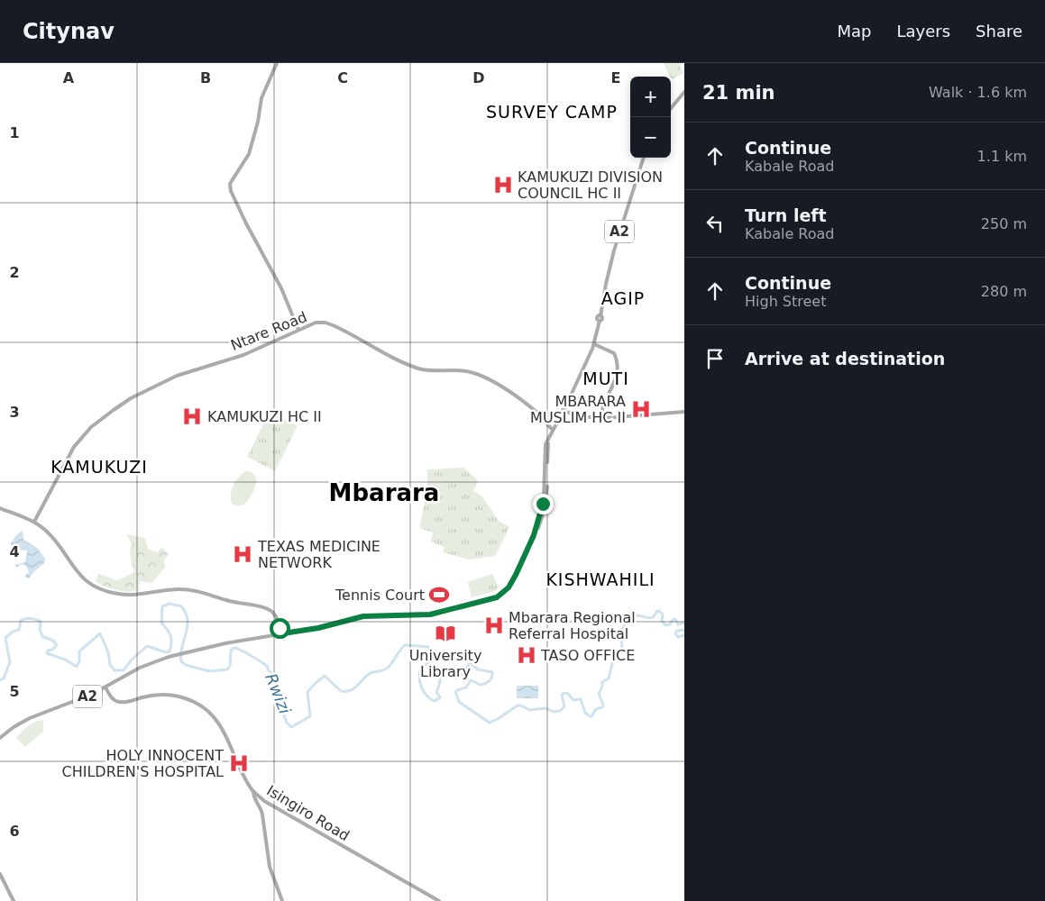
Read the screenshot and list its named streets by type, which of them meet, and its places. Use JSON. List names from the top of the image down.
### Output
{
  "streets": {
    "main road": ["A2", "Ntare Road", "Isingiro Road"]
  },
  "crossings": [
    ["A2", "Ntare Road"],
    ["A2", "Isingiro Road"]
  ],
  "districts": [
    "SURVEY CAMP",
    "AGIP",
    "MUTI",
    "KAMUKUZI",
    "Mbarara",
    "KISHWAHILI"
  ],
  "water": ["Rwizi"],
  "places": {
    "hospital": [
      "KAMUKUZI DIVISION COUNCIL HC II",
      "MBARARA MUSLIM HC II",
      "KAMUKUZI HC II",
      "TEXAS MEDICINE NETWORK",
      "Mbarara Regional Referral Hospital",
      "TASO OFFICE",
      "HOLY INNOCENT CHILDREN'S HOSPITAL"
    ],
    "sports": ["Tennis Court"],
    "library": ["University Library"]
  },
  "page": {
    "header": "Citynav",
    "nav": ["Map", "Layers", "Share"],
    "heading": ["21 min", "Walk · 1.6 km"],
    "map_buttons": ["+", "−"],
    "list": [
      ["Continue", "Kabale Road", "1.1 km"],
      ["Turn left", "Kabale Road", "250 m"],
      ["Continue", "High Street", "280 m"],
      "Arrive at destination"
    ]
  },
  "grid": {
    "columns": [
      "A",
      "B",
      "C",
      "D",
      "E"
    ],
    "rows": [
      "1",
      "2",
      "3",
      "4",
      "5",
      "6"
    ]
  }
}
